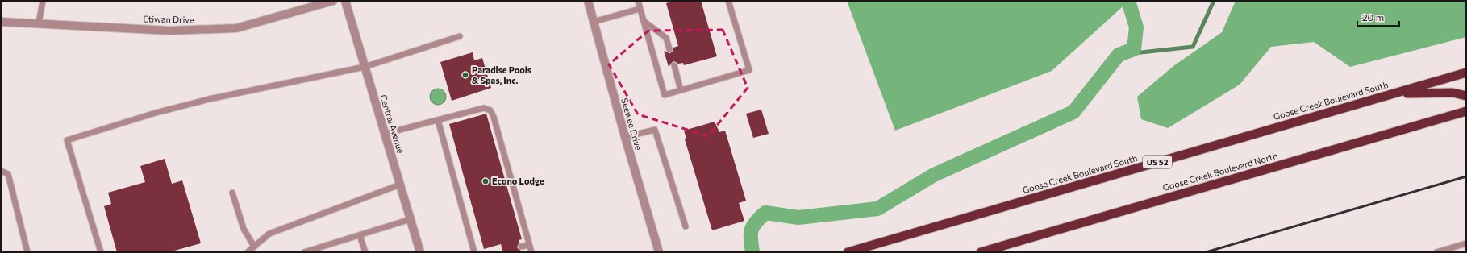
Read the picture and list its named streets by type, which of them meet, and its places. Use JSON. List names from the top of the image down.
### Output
{
  "streets": {
    "highway": ["Goose Creek Boulevard South", "US 52", "Goose Creek Boulevard North"],
    "street": ["Etiwan Drive", "Central Avenue", "Seewee Drive"]
  },
  "places": ["Paradise Pools & Spas, Inc.", "Econo Lodge"],
  "scale_bar": "20 m"
}
